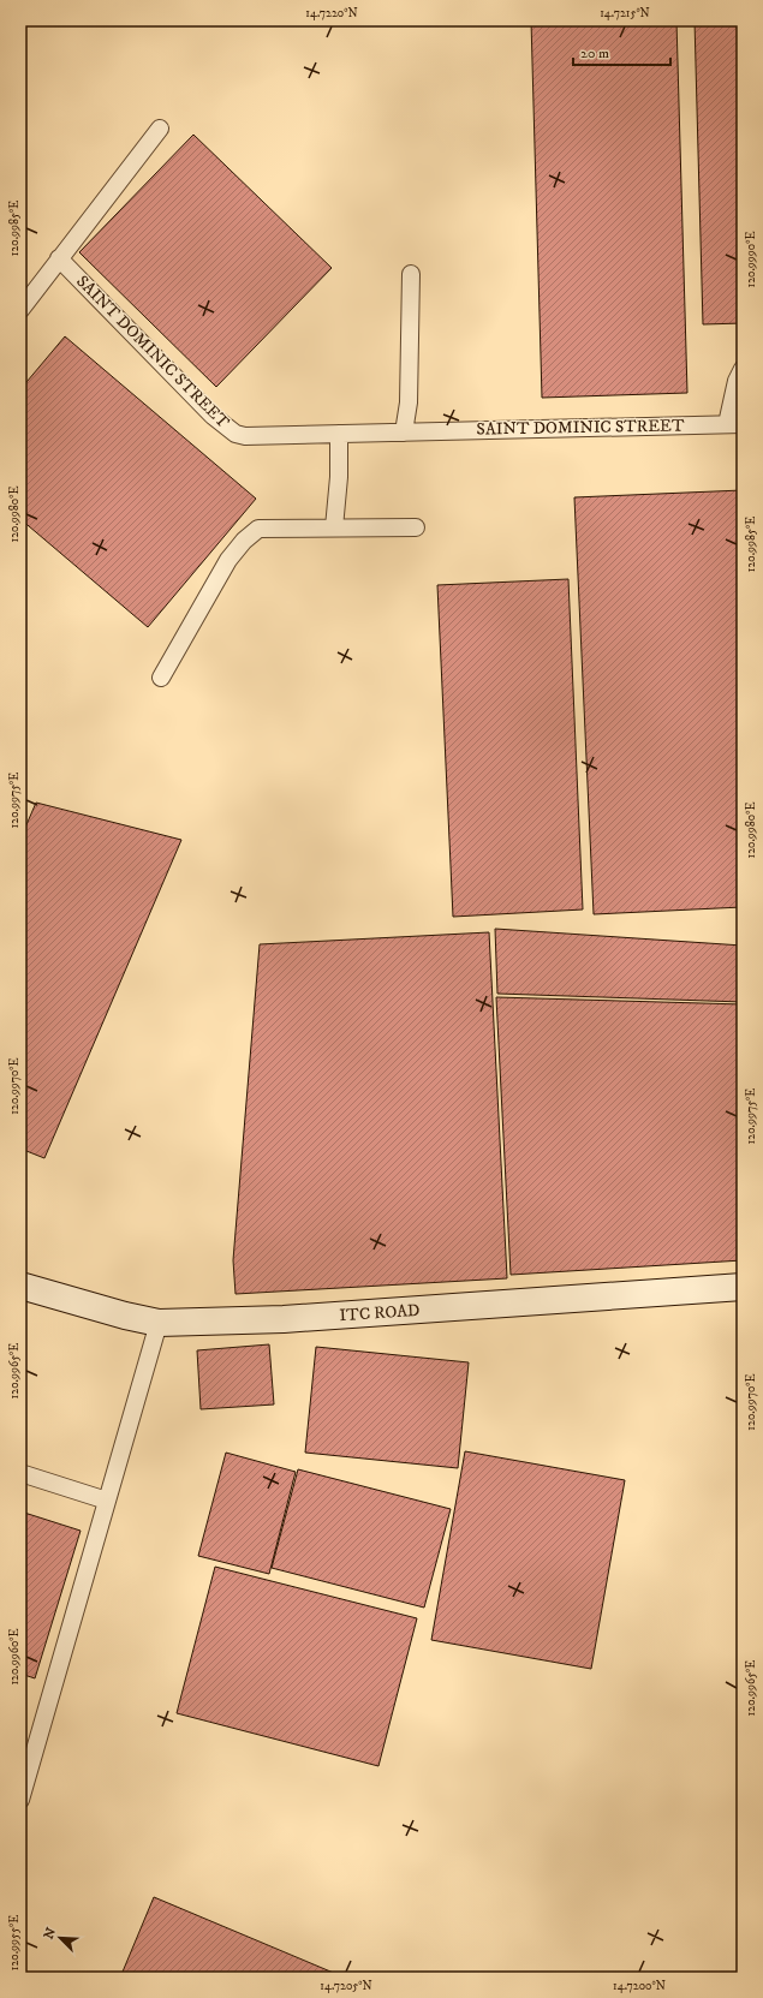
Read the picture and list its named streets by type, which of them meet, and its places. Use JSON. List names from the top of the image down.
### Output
{
  "streets": {
    "street": ["ITC ROAD"],
    "lane": ["SAINT DOMINIC STREET"]
  },
  "scale_bar": "20 m",
  "north": "top left",
  "coordinates": [
    "14.7220°N",
    "14.7215°N",
    "120.9985°E",
    "120.9990°E",
    "120.9980°E",
    "120.9975°E",
    "120.9970°E",
    "120.9965°E",
    "120.9960°E",
    "120.9955°E",
    "14.7205°N",
    "14.7200°N"
  ]
}
